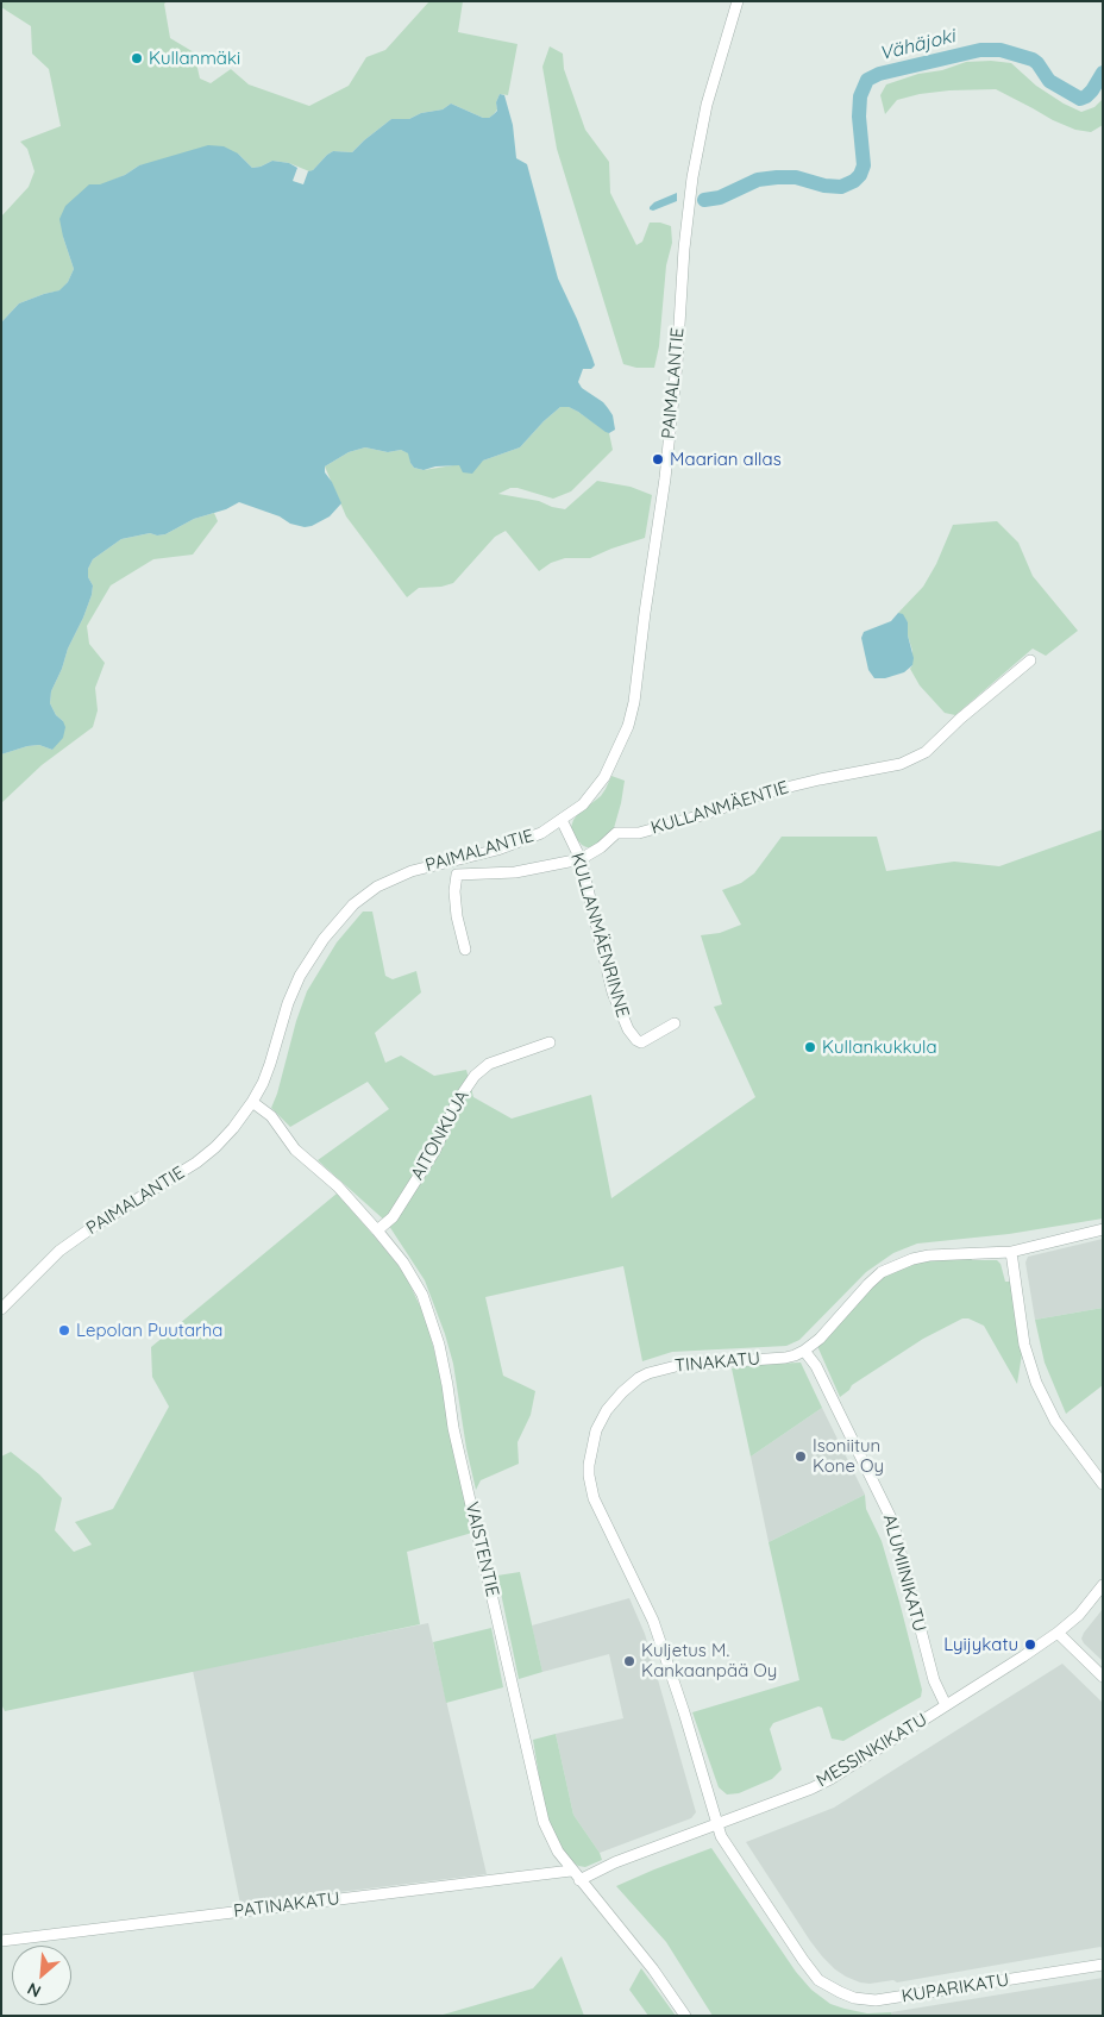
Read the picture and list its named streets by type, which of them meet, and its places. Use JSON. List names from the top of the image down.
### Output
{
  "streets": {
    "street": [
      "PAIMALANTIE",
      "KULLANMÄENTIE",
      "KULLANMÄENRINNE",
      "AITONKUJA",
      "TINAKATU",
      "VAISTENTIE",
      "ALUMIINIKATU",
      "MESSINKIKATU",
      "PATINAKATU",
      "KUPARIKATU"
    ]
  },
  "crossings": [
    ["PAIMALANTIE", "KULLANMÄENRINNE"],
    ["PAIMALANTIE", "VAISTENTIE"],
    ["KULLANMÄENTIE", "KULLANMÄENRINNE"],
    ["AITONKUJA", "VAISTENTIE"],
    ["TINAKATU", "ALUMIINIKATU"],
    ["TINAKATU", "MESSINKIKATU"],
    ["TINAKATU", "KUPARIKATU"],
    ["VAISTENTIE", "MESSINKIKATU"],
    ["VAISTENTIE", "PATINAKATU"],
    ["ALUMIINIKATU", "MESSINKIKATU"],
    ["MESSINKIKATU", "KUPARIKATU"]
  ],
  "water": ["Vähäjoki"],
  "places": [
    "Kullanmäki",
    "Maarian allas",
    "Kullankukkula",
    "Lepolan Puutarha",
    "Isoniitun Kone Oy",
    "Lyijykatu",
    "Kuljetus M. Kankaanpää Oy"
  ],
  "north": "bottom left"
}
